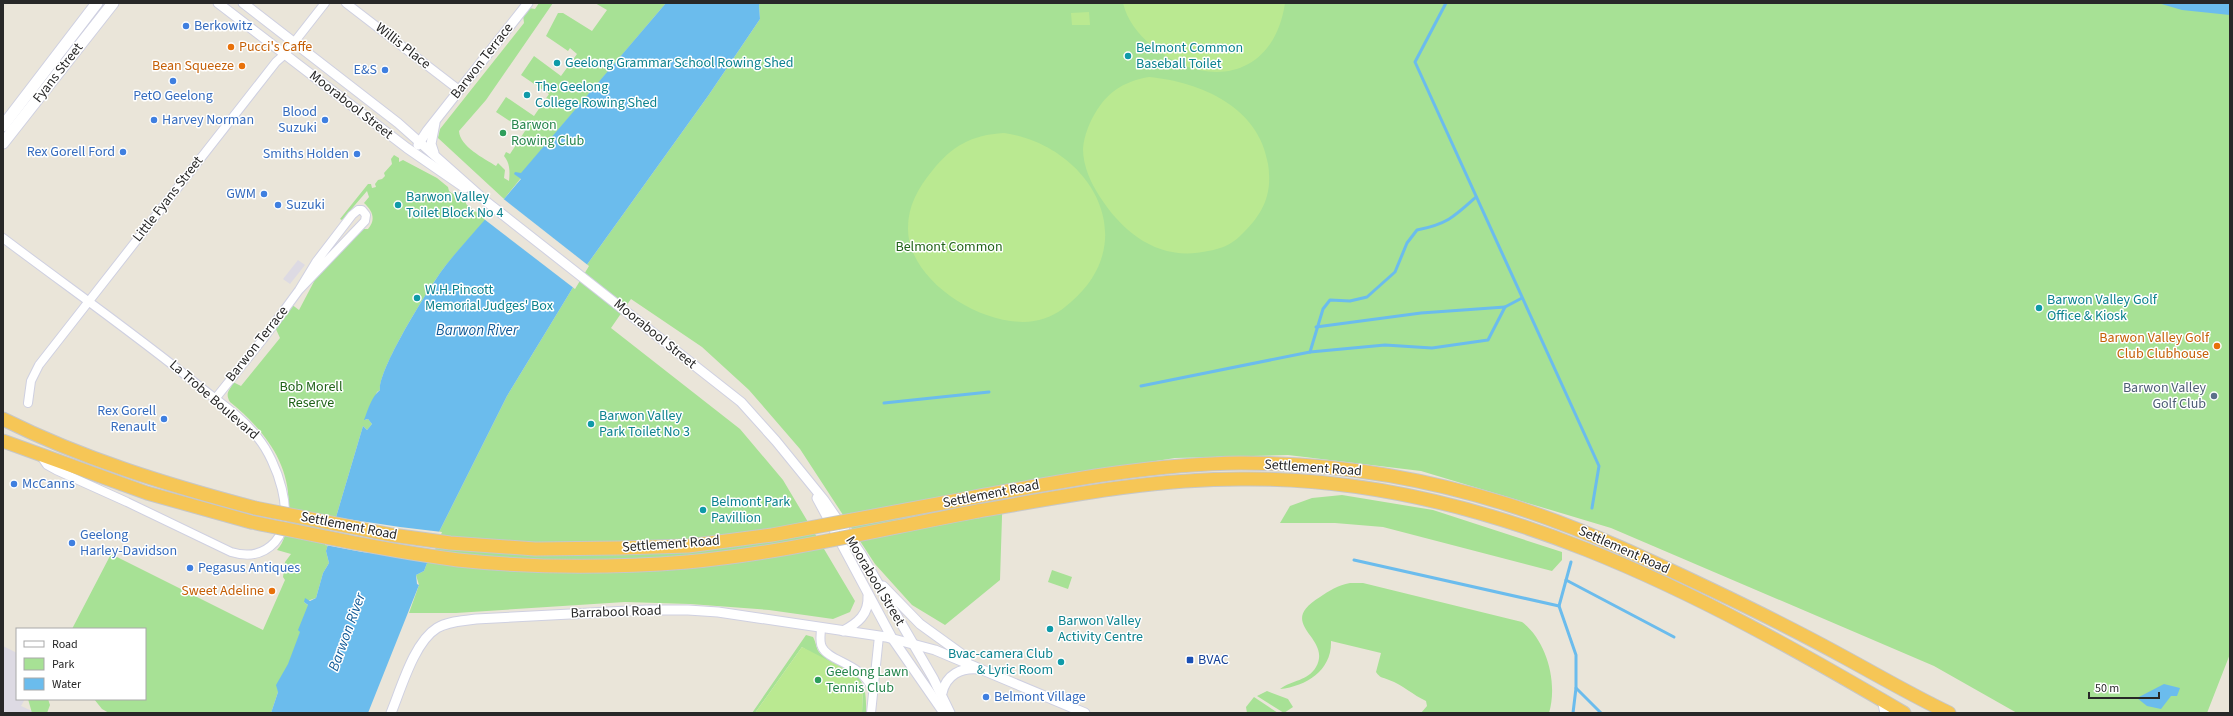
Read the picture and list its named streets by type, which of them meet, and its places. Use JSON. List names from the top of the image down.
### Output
{
  "streets": {
    "highway": ["Settlement Road"],
    "main road": ["Fyans Street"],
    "street": [
      "Willis Place",
      "Barwon Terrace",
      "Moorabool Street",
      "Little Fyans Street",
      "La Trobe Boulevard",
      "Barrabool Road"
    ]
  },
  "crossings": [
    ["Willis Place", "Barwon Terrace"],
    ["Barwon Terrace", "Moorabool Street"],
    ["Barwon Terrace", "La Trobe Boulevard"],
    ["Moorabool Street", "Little Fyans Street"],
    ["Moorabool Street", "Barrabool Road"],
    ["Little Fyans Street", "La Trobe Boulevard"],
    ["La Trobe Boulevard", "Settlement Road"]
  ],
  "water": ["Barwon River"],
  "parks": ["Belmont Common", "Bob Morell Reserve"],
  "places": {
    "other": [
      "Berkowitz",
      "Pucci's Caffe",
      "Belmont Common Baseball Toilet",
      "Geelong Grammar School Rowing Shed",
      "Bean Squeeze",
      "E&S",
      "PetO Geelong",
      "The Geelong College Rowing Shed",
      "Harvey Norman",
      "Blood Suzuki",
      "Barwon Rowing Club",
      "Rex Gorell Ford",
      "Smiths Holden",
      "GWM",
      "Suzuki",
      "Barwon Valley Toilet Block No 4",
      "W.H.Pincott Memorial Judges' Box",
      "Barwon Valley Golf Office & Kiosk",
      "Barwon Valley Golf Club Clubhouse",
      "Barwon Valley Golf Club",
      "Rex Gorell Renault",
      "Barwon Valley Park Toilet No 3",
      "McCanns",
      "Belmont Park Pavillion",
      "Geelong Harley-Davidson",
      "Pegasus Antiques",
      "Sweet Adeline",
      "Barwon Valley Activity Centre",
      "Bvac-camera Club & Lyric Room",
      "Geelong Lawn Tennis Club",
      "Belmont Village"
    ],
    "transit": ["BVAC"]
  },
  "legend": ["Road", "Park", "Water"],
  "scale_bar": "50 m"
}
